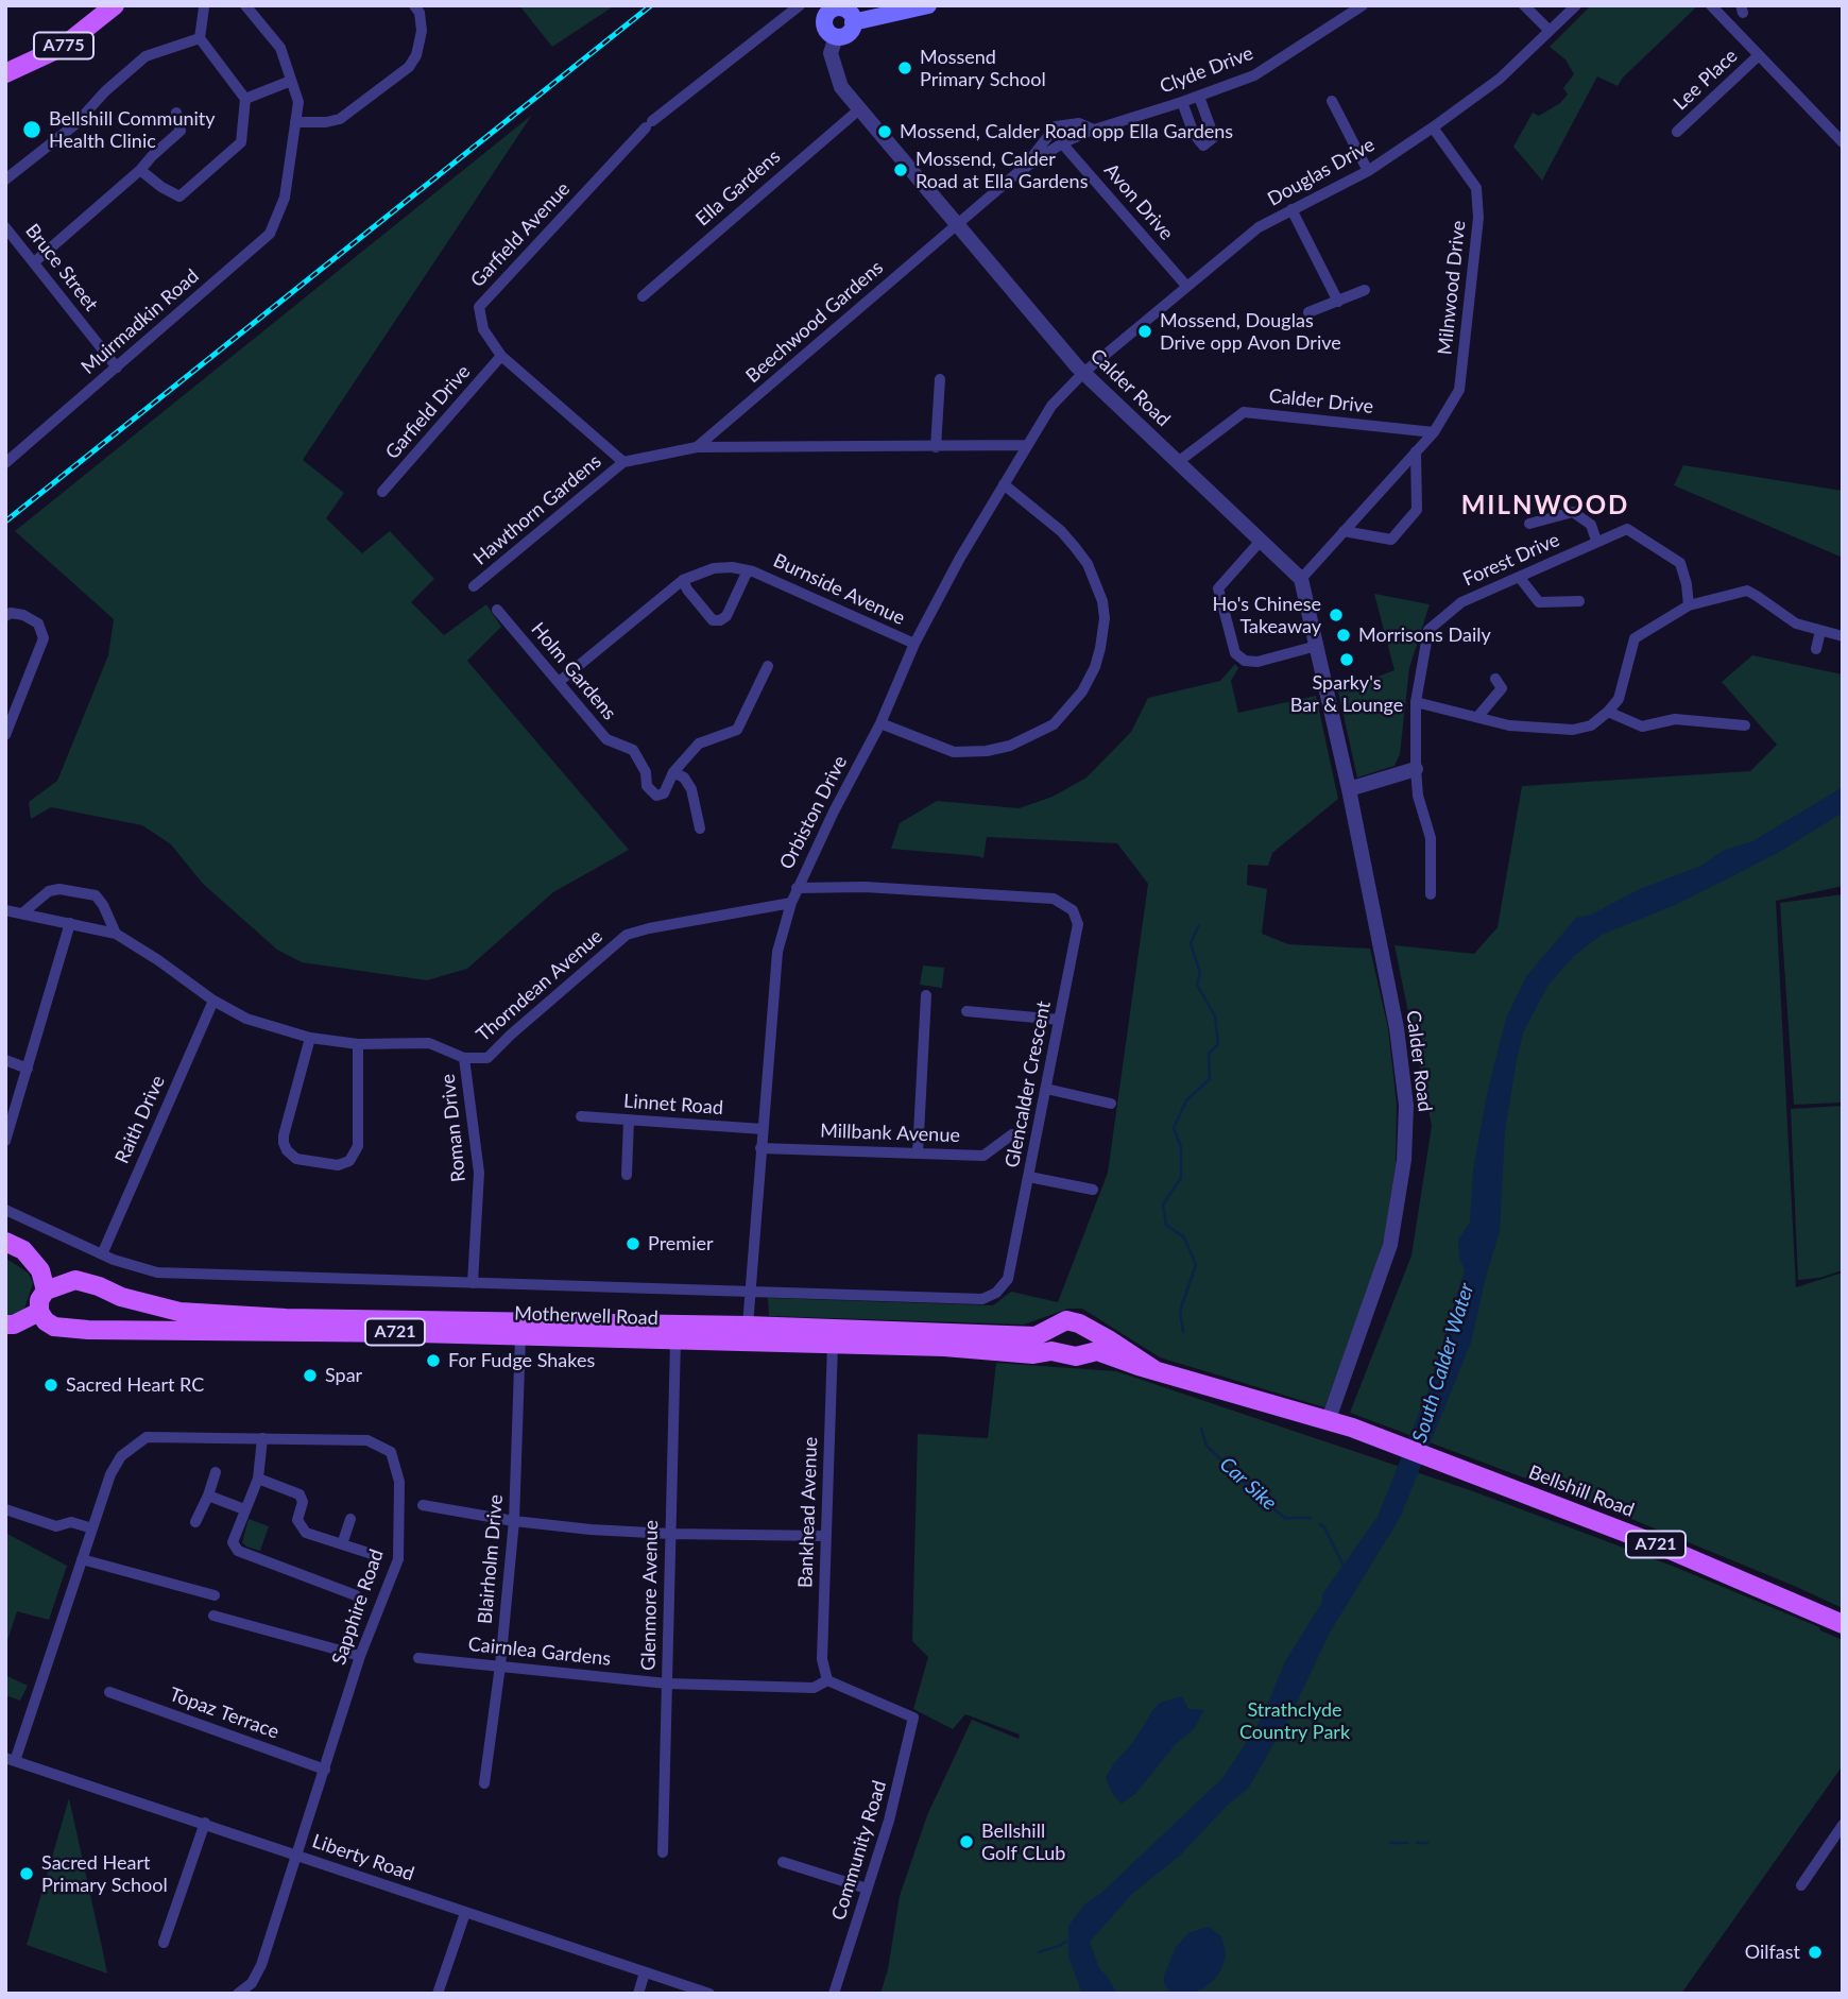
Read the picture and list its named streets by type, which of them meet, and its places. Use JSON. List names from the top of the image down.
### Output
{
  "streets": {
    "main road": [
      "A775",
      "Motherwell Road",
      "A721",
      "Bellshill Road"
    ],
    "street": [
      "Clyde Drive",
      "Lee Place",
      "Douglas Drive",
      "Ella Gardens",
      "Avon Drive",
      "Garfield Avenue",
      "Bruce Street",
      "Milnwood Drive",
      "Muirmadkin Road",
      "Beechwood Gardens",
      "Calder Road",
      "Calder Drive",
      "Garfield Drive",
      "Hawthorn Gardens",
      "Forest Drive",
      "Burnside Avenue",
      "Holm Gardens",
      "Orbiston Drive",
      "Thorndean Avenue",
      "Glencalder Crescent",
      "Linnet Road",
      "Raith Drive",
      "Roman Drive",
      "Millbank Avenue",
      "Bankhead Avenue",
      "Blairholm Drive",
      "Glenmore Avenue",
      "Sapphire Road",
      "Cairnlea Gardens",
      "Topaz Terrace",
      "Community Road",
      "Liberty Road"
    ]
  },
  "crossings": [
    ["Clyde Drive", "Avon Drive"],
    ["Clyde Drive", "Beechwood Gardens"],
    ["Clyde Drive", "Calder Road"],
    ["Douglas Drive", "Avon Drive"],
    ["Douglas Drive", "Milnwood Drive"],
    ["Douglas Drive", "Calder Road"],
    ["Douglas Drive", "Orbiston Drive"],
    ["Ella Gardens", "Calder Road"],
    ["Garfield Avenue", "Beechwood Gardens"],
    ["Garfield Avenue", "Garfield Drive"],
    ["Garfield Avenue", "Hawthorn Gardens"],
    ["Bruce Street", "Muirmadkin Road"],
    ["Milnwood Drive", "Calder Road"],
    ["Milnwood Drive", "Calder Drive"],
    ["Beechwood Gardens", "Calder Road"],
    ["Beechwood Gardens", "Hawthorn Gardens"],
    ["Beechwood Gardens", "Orbiston Drive"],
    ["Calder Road", "Calder Drive"],
    ["Calder Road", "Orbiston Drive"],
    ["Calder Road", "A721"],
    ["Calder Road", "Bellshill Road"],
    ["Burnside Avenue", "Holm Gardens"],
    ["Burnside Avenue", "Orbiston Drive"],
    ["Orbiston Drive", "Thorndean Avenue"],
    ["Orbiston Drive", "Glencalder Crescent"],
    ["Orbiston Drive", "Linnet Road"],
    ["Orbiston Drive", "Millbank Avenue"],
    ["Orbiston Drive", "Motherwell Road"],
    ["Thorndean Avenue", "Raith Drive"],
    ["Thorndean Avenue", "Roman Drive"],
    ["Glencalder Crescent", "Motherwell Road"],
    ["Raith Drive", "Motherwell Road"],
    ["Roman Drive", "Motherwell Road"],
    ["Motherwell Road", "A721"],
    ["Motherwell Road", "Bankhead Avenue"],
    ["Motherwell Road", "Blairholm Drive"],
    ["Motherwell Road", "Glenmore Avenue"],
    ["A721", "Bellshill Road"],
    ["Bankhead Avenue", "Cairnlea Gardens"],
    ["Bankhead Avenue", "Community Road"],
    ["Blairholm Drive", "Cairnlea Gardens"],
    ["Glenmore Avenue", "Cairnlea Gardens"],
    ["Sapphire Road", "Topaz Terrace"],
    ["Sapphire Road", "Liberty Road"],
    ["Cairnlea Gardens", "Community Road"]
  ],
  "districts": ["MILNWOOD"],
  "water": ["South Calder Water", "Car Sike"],
  "parks": ["Strathclyde Country Park"],
  "places": [
    "Mossend Primary School",
    "Bellshill Community Health Clinic",
    "Mossend, Calder Road opp Ella Gardens",
    "Mossend, Calder Road at Ella Gardens",
    "Mossend, Douglas Drive opp Avon Drive",
    "Ho's Chinese Takeaway",
    "Morrisons Daily",
    "Sparky's Bar & Lounge",
    "Premier",
    "For Fudge Shakes",
    "Spar",
    "Sacred Heart RC",
    "Bellshill Golf CLub",
    "Sacred Heart Primary School",
    "Oilfast"
  ]
}
